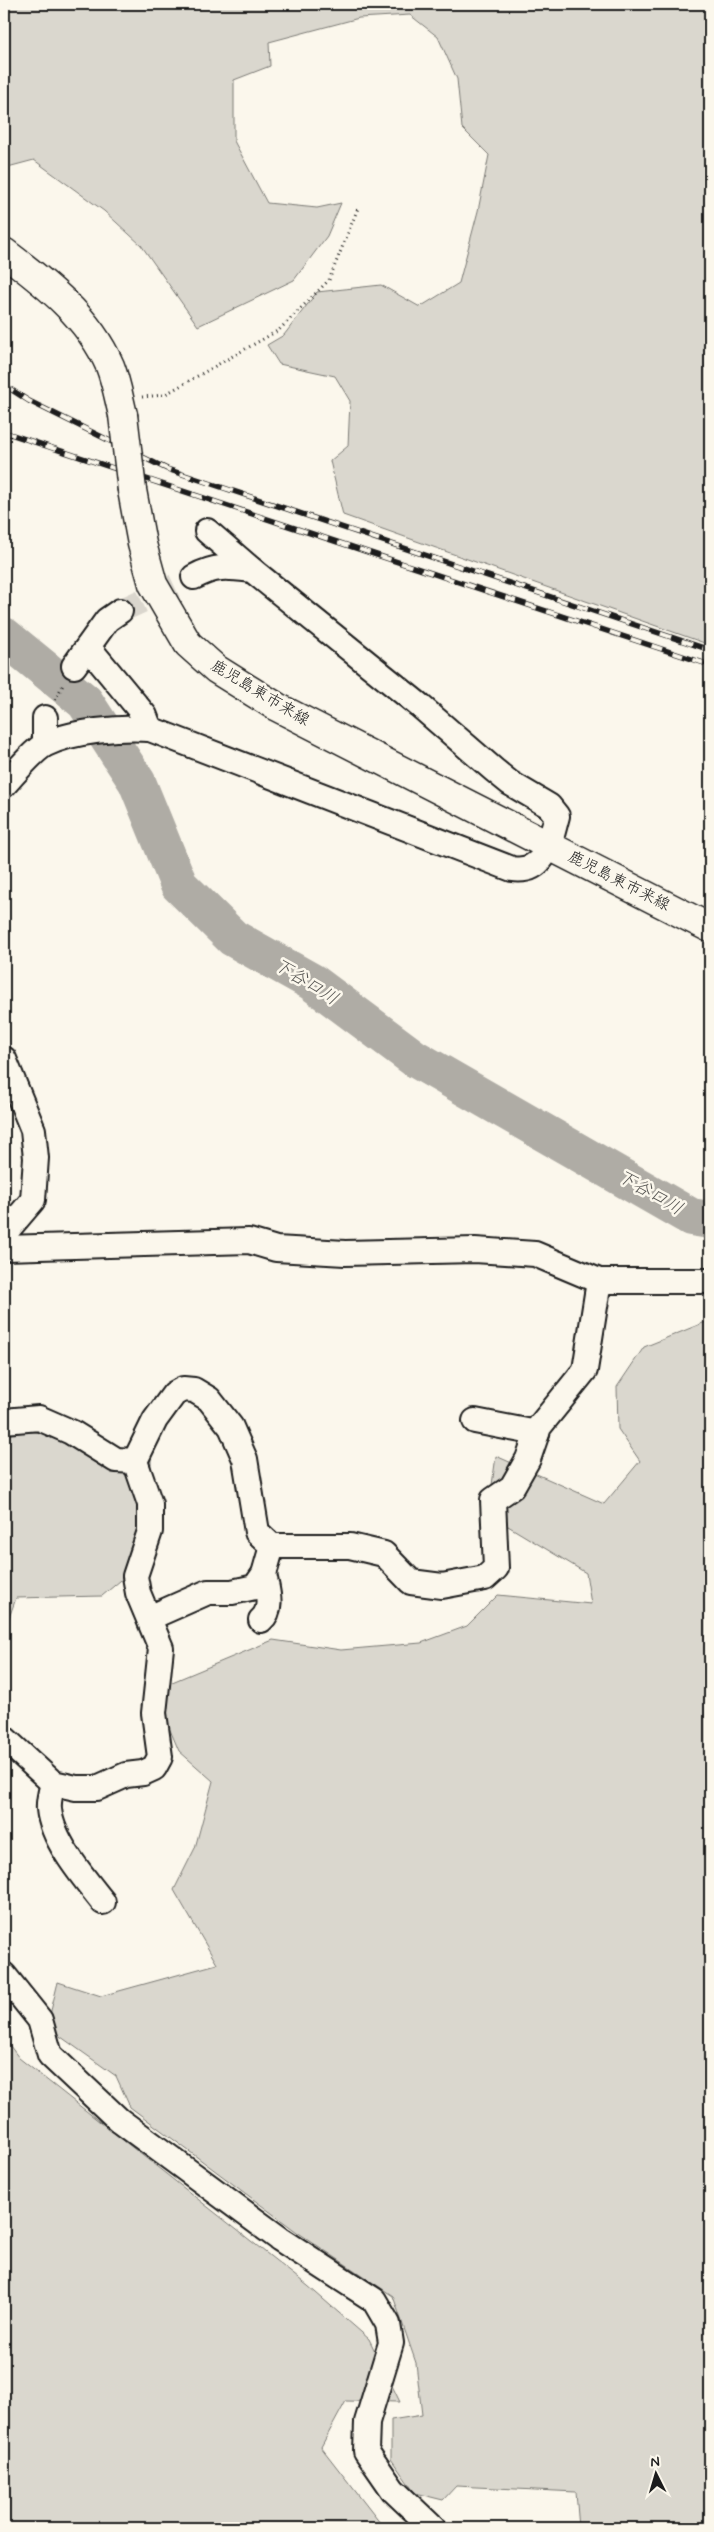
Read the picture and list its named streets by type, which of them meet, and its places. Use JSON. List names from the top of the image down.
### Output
{
  "streets": {
    "main road": ["鹿児島東市来線"]
  },
  "water": ["下谷口川"],
  "north": "top"
}
